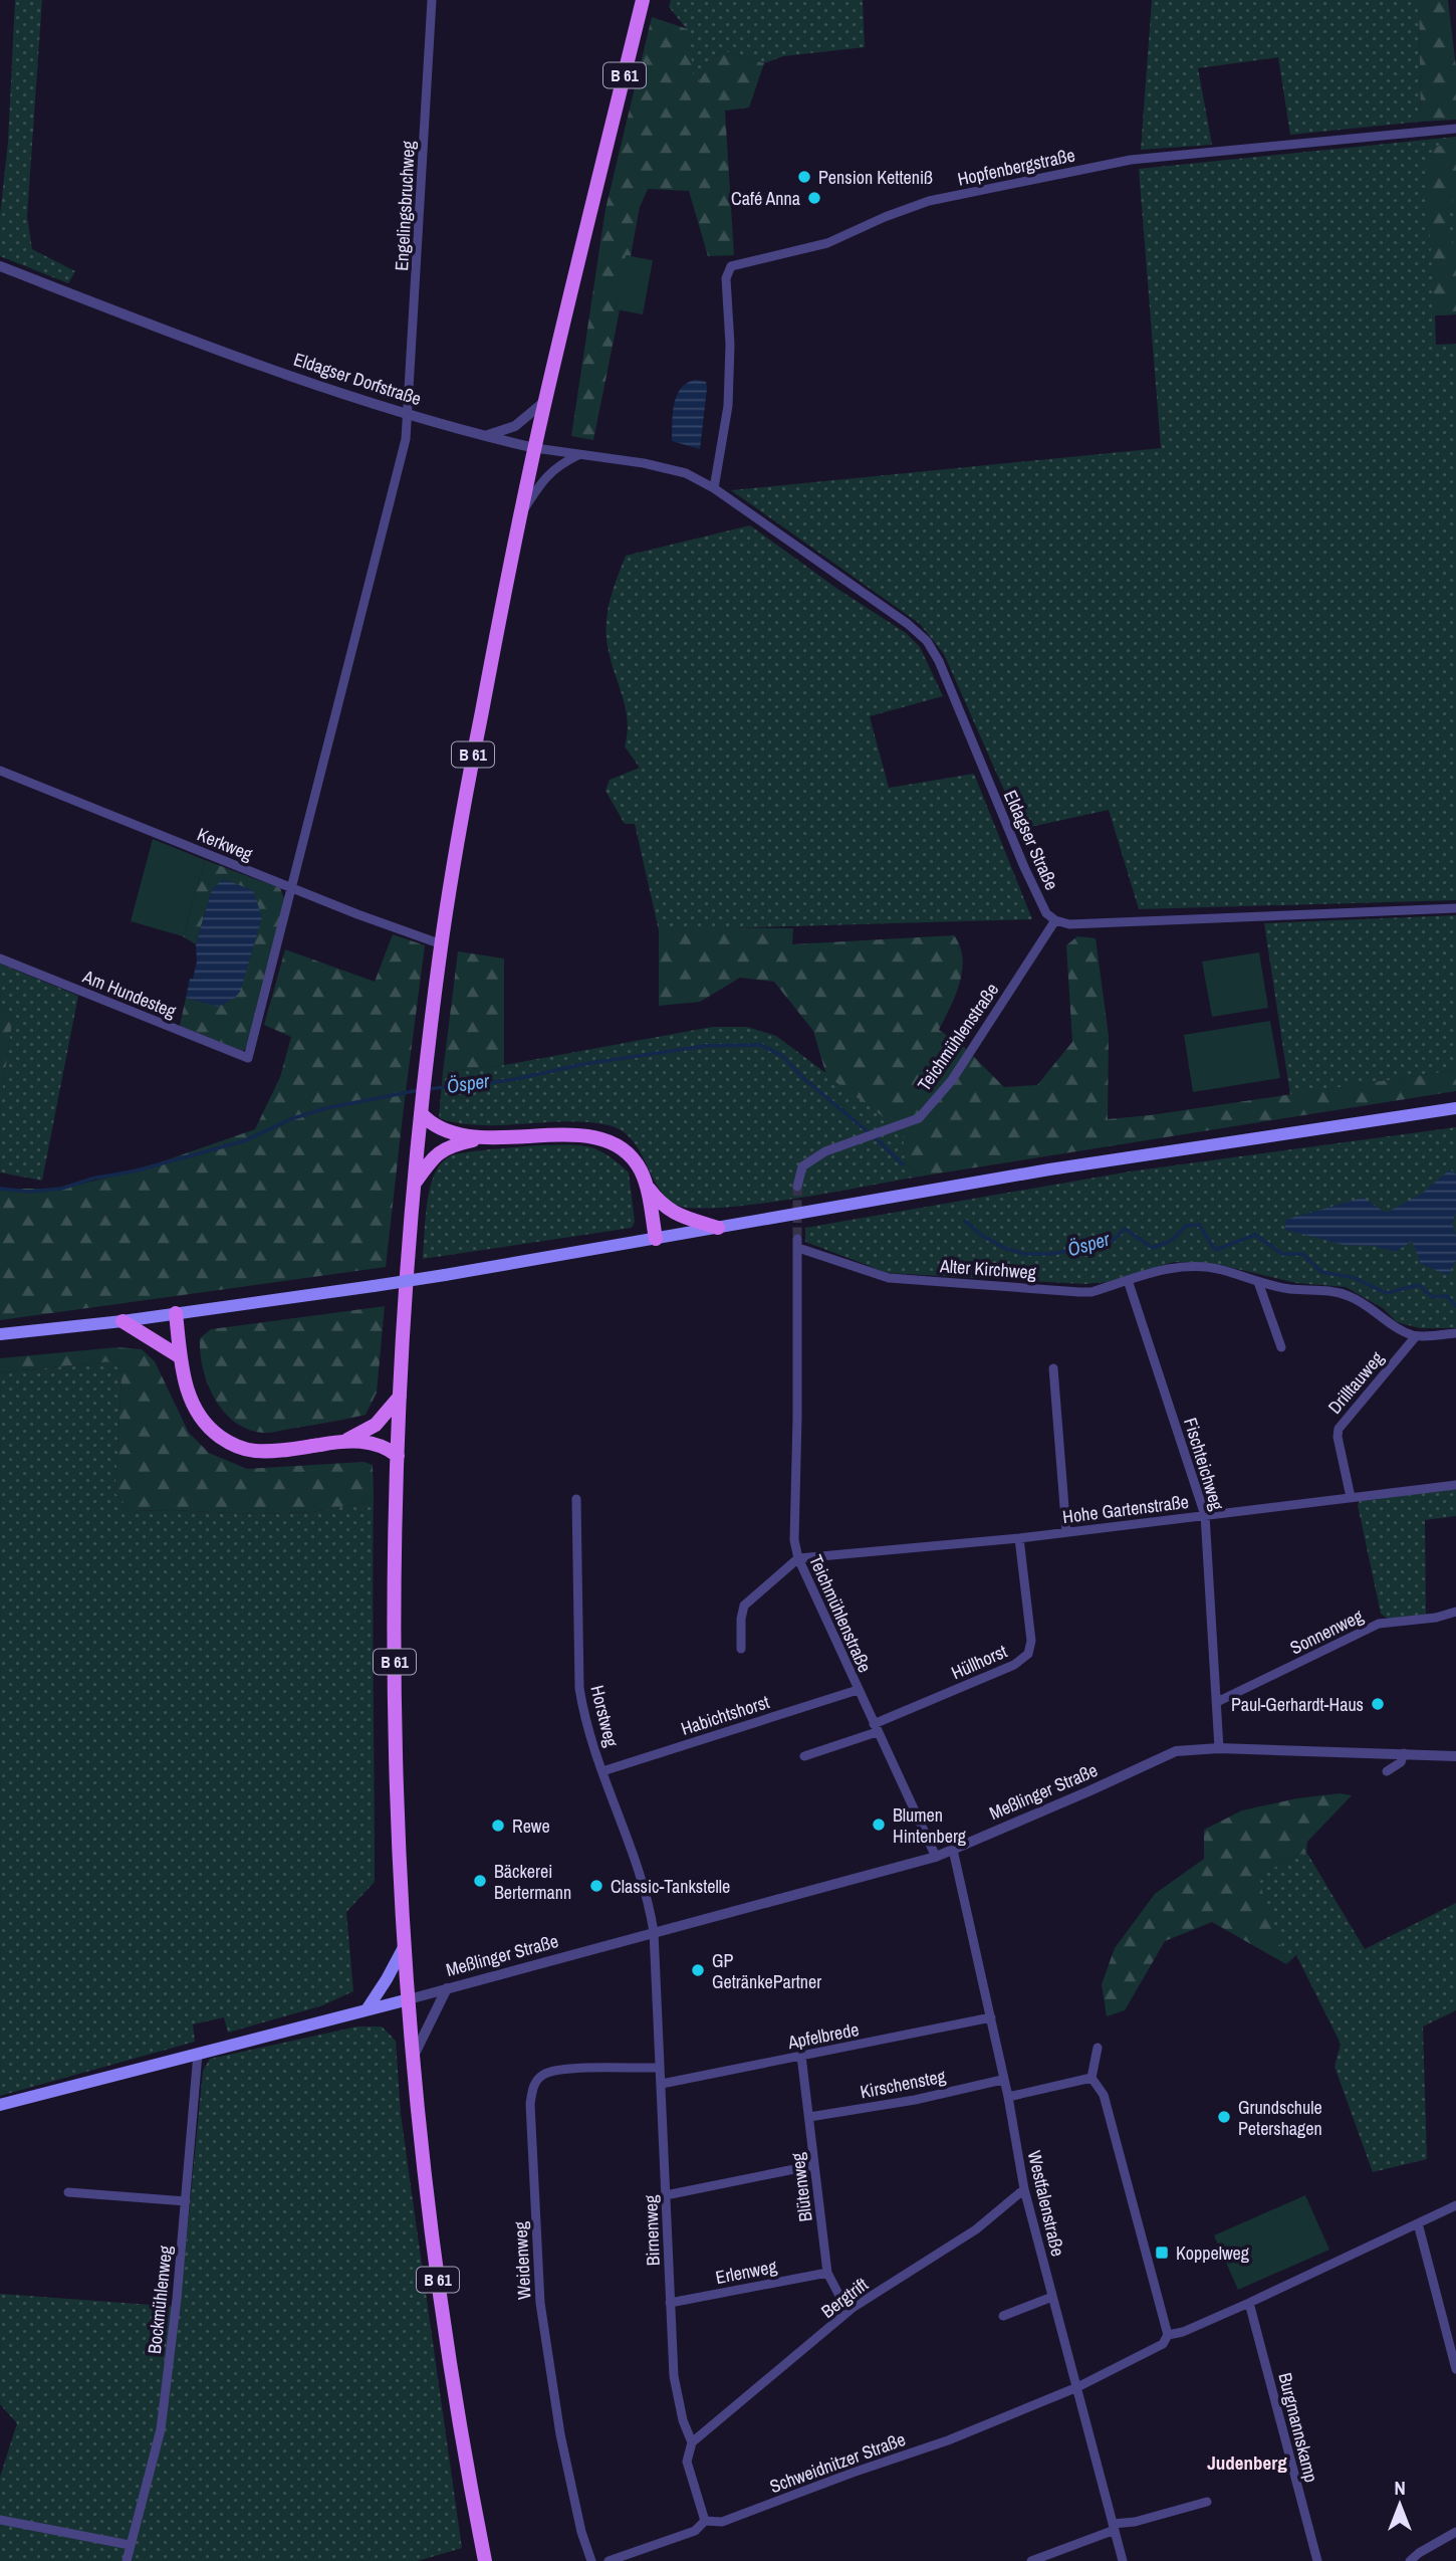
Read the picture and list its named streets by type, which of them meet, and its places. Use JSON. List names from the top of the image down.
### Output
{
  "streets": {
    "main road": ["B 61"],
    "street": [
      "Hopfenbergstraße",
      "Engelingsbruchweg",
      "Eldagser Dorfstraße",
      "Eldagser Straße",
      "Kerkweg",
      "Am Hundesteg",
      "Teichmühlenstraße",
      "Alter Kirchweg",
      "Drilltauweg",
      "Fischteichweg",
      "Hohe Gartenstraße",
      "Sonnenweg",
      "Hüllhorst",
      "Habichtshorst",
      "Horstweg",
      "Meßlinger Straße",
      "Apfelbrede",
      "Kirschensteg",
      "Blütenweg",
      "Westfalenstraße",
      "Birnenweg",
      "Weidenweg",
      "Erlenweg",
      "Bergtrift",
      "Bockmühlenweg",
      "Burgmannskamp",
      "Schweidnitzer Straße"
    ]
  },
  "crossings": [
    ["B 61", "Eldagser Dorfstraße"],
    ["B 61", "Kerkweg"],
    ["B 61", "Meßlinger Straße"],
    ["Hopfenbergstraße", "Eldagser Dorfstraße"],
    ["Hopfenbergstraße", "Eldagser Straße"],
    ["Engelingsbruchweg", "Eldagser Dorfstraße"],
    ["Engelingsbruchweg", "Kerkweg"],
    ["Engelingsbruchweg", "Am Hundesteg"],
    ["Eldagser Dorfstraße", "Eldagser Straße"],
    ["Eldagser Straße", "Teichmühlenstraße"],
    ["Teichmühlenstraße", "Alter Kirchweg"],
    ["Teichmühlenstraße", "Hohe Gartenstraße"],
    ["Teichmühlenstraße", "Hüllhorst"],
    ["Teichmühlenstraße", "Habichtshorst"],
    ["Teichmühlenstraße", "Meßlinger Straße"],
    ["Alter Kirchweg", "Drilltauweg"],
    ["Alter Kirchweg", "Fischteichweg"],
    ["Drilltauweg", "Hohe Gartenstraße"],
    ["Fischteichweg", "Hohe Gartenstraße"],
    ["Fischteichweg", "Sonnenweg"],
    ["Fischteichweg", "Meßlinger Straße"],
    ["Hohe Gartenstraße", "Hüllhorst"],
    ["Habichtshorst", "Horstweg"],
    ["Horstweg", "Meßlinger Straße"],
    ["Horstweg", "Birnenweg"],
    ["Meßlinger Straße", "Westfalenstraße"],
    ["Meßlinger Straße", "Birnenweg"],
    ["Apfelbrede", "Blütenweg"],
    ["Apfelbrede", "Westfalenstraße"],
    ["Apfelbrede", "Birnenweg"],
    ["Kirschensteg", "Blütenweg"],
    ["Kirschensteg", "Westfalenstraße"],
    ["Blütenweg", "Erlenweg"],
    ["Blütenweg", "Bergtrift"],
    ["Westfalenstraße", "Bergtrift"],
    ["Westfalenstraße", "Schweidnitzer Straße"],
    ["Birnenweg", "Weidenweg"],
    ["Birnenweg", "Erlenweg"],
    ["Birnenweg", "Bergtrift"],
    ["Birnenweg", "Schweidnitzer Straße"]
  ],
  "districts": ["Judenberg"],
  "water": ["Ösper"],
  "places": {
    "other": [
      "Pension Ketteniß",
      "Café Anna",
      "Paul-Gerhardt-Haus",
      "Blumen Hintenberg",
      "Rewe",
      "Bäckerei Bertermann",
      "Classic-Tankstelle",
      "GP GetränkePartner",
      "Grundschule Petershagen"
    ],
    "transit": ["Koppelweg"]
  },
  "north": "top"
}
